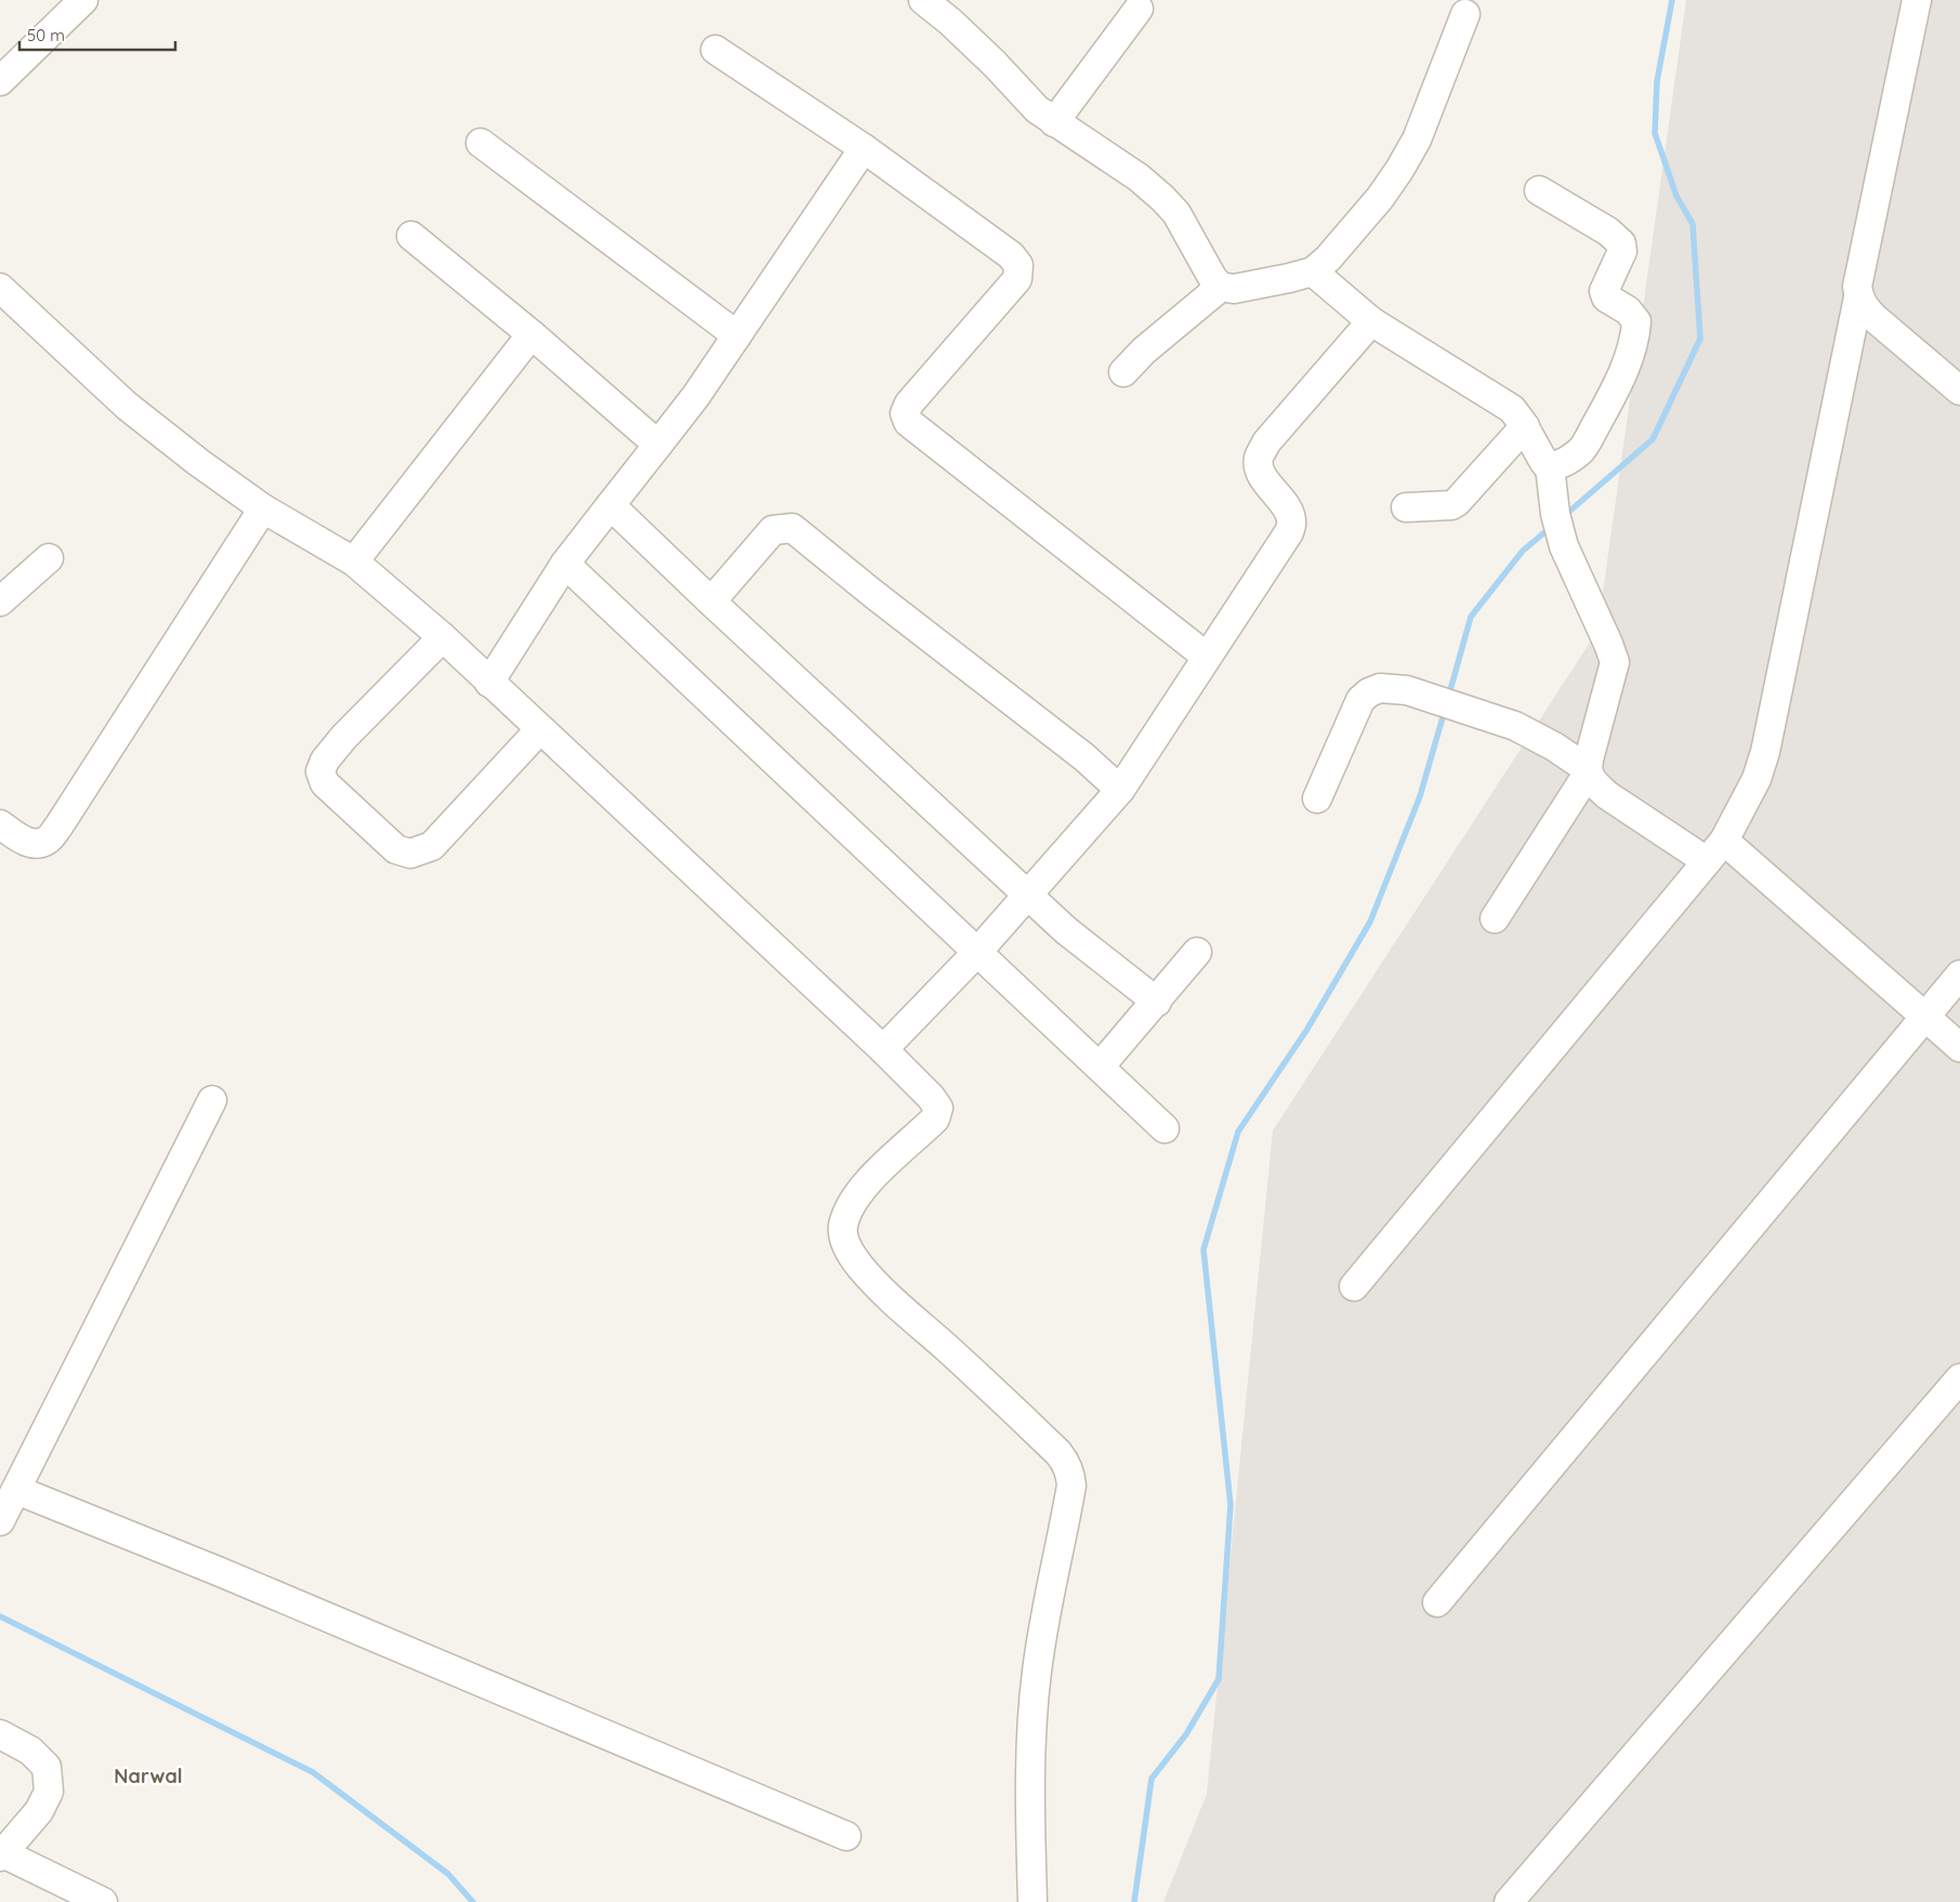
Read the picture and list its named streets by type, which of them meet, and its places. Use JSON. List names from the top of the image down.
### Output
{
  "districts": ["Narwal"],
  "scale_bar": "50 m"
}
